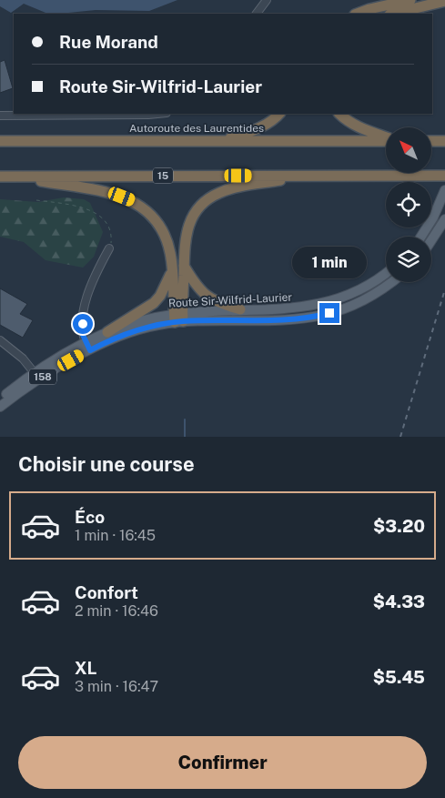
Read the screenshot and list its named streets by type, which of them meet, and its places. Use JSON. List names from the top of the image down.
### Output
{
  "streets": {
    "highway": ["Autoroute des Laurentides", "15"],
    "main road": ["Route Sir-Wilfrid-Laurier", "158"]
  },
  "north": "top left",
  "page": {
    "banner": ["Rue Morand", "Route Sir-Wilfrid-Laurier"],
    "bubble": "1 min",
    "heading": "Choisir une course",
    "list": [
      {
        "name": "Éco",
        "note": "1 min · 16:45",
        "value": "$3.20"
      },
      {
        "name": "Confort",
        "note": "2 min · 16:46",
        "value": "$4.33"
      },
      {
        "name": "XL",
        "note": "3 min · 16:47",
        "value": "$5.45"
      }
    ],
    "buttons": "Confirmer"
  }
}
